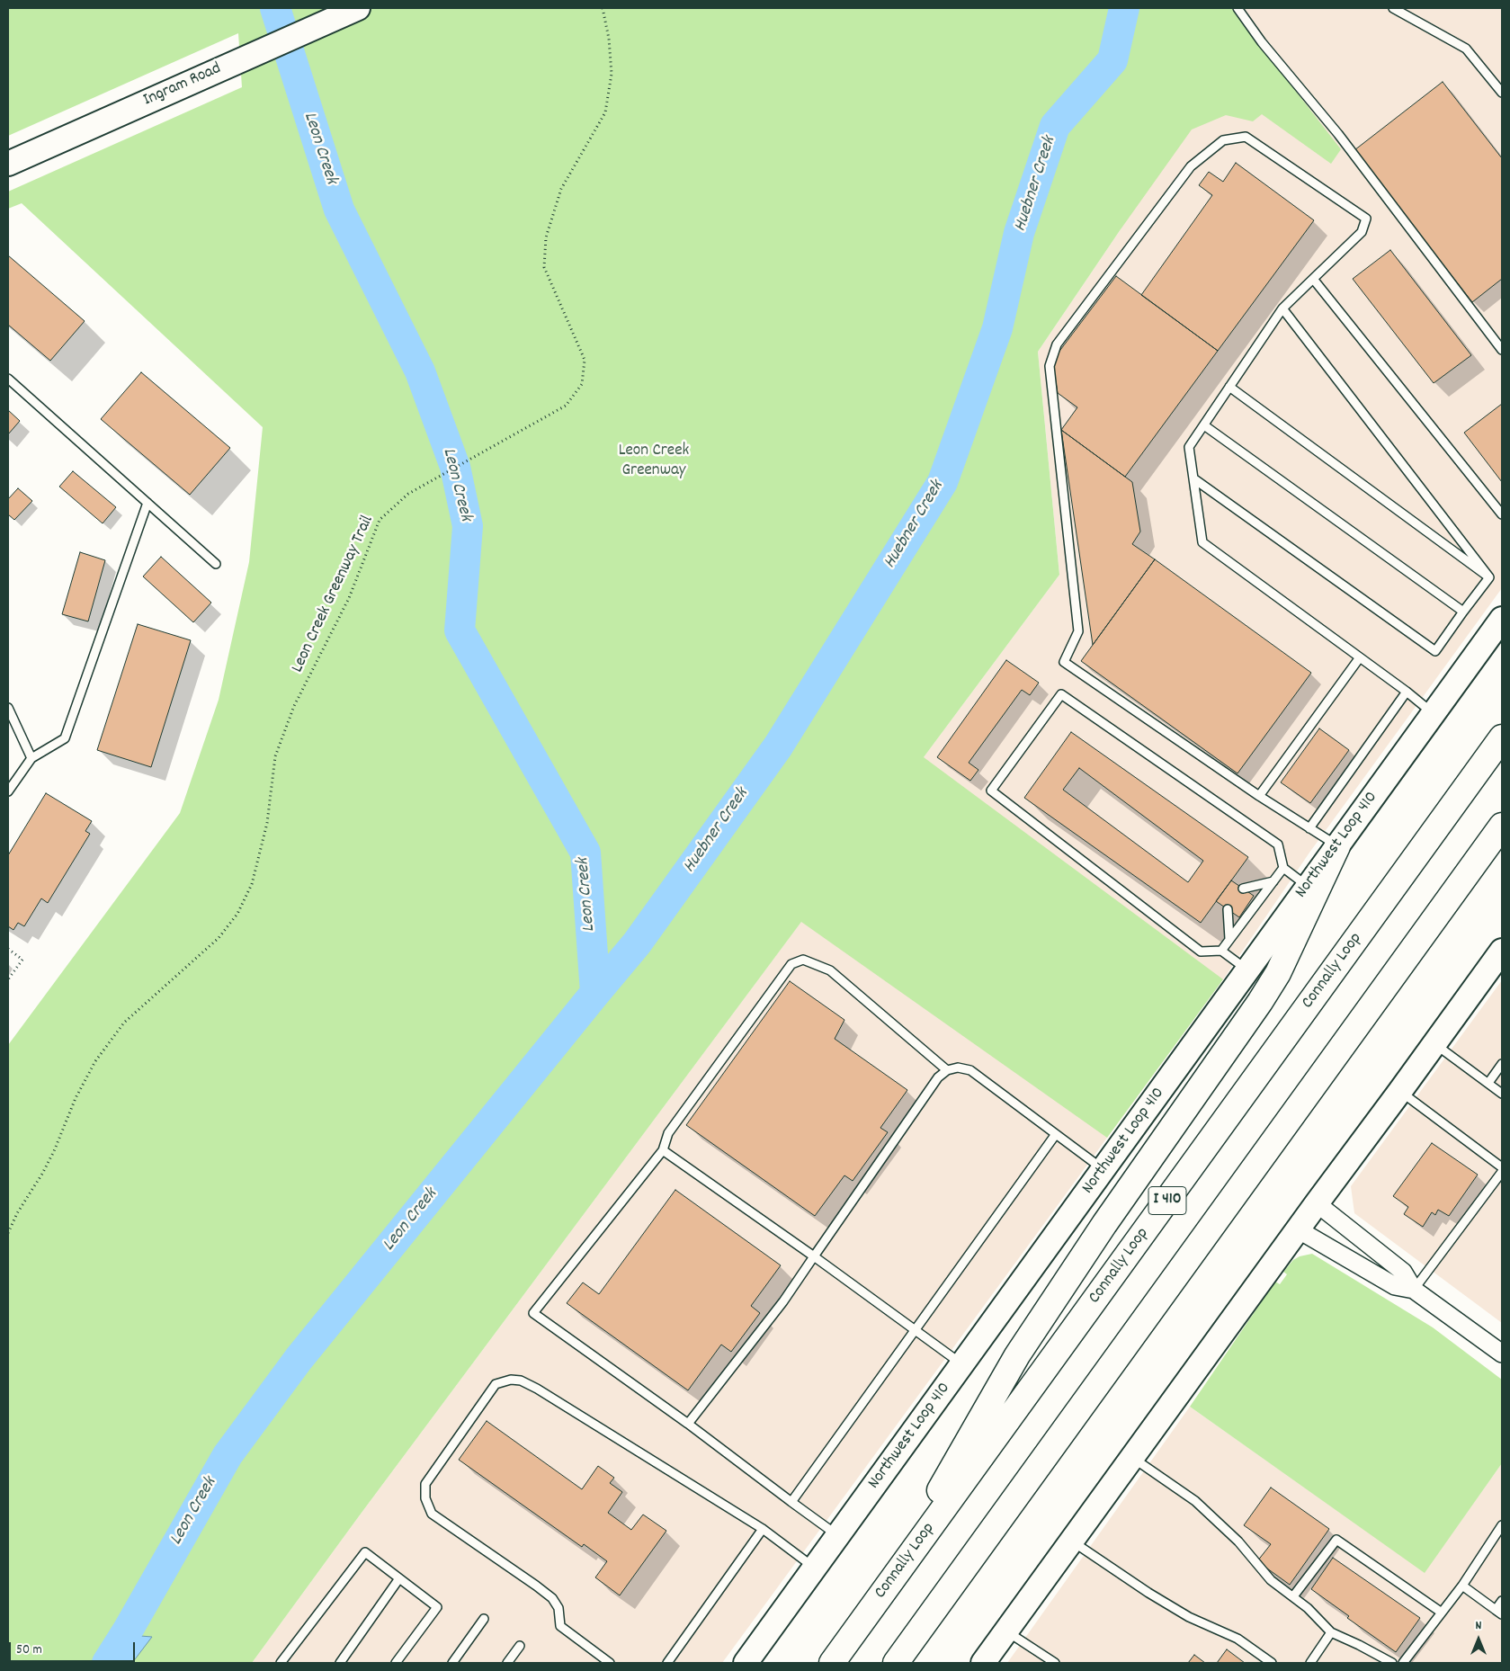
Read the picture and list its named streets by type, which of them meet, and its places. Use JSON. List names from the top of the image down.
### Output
{
  "streets": {
    "highway": ["Connally Loop", "I 410"],
    "main road": ["Ingram Road", "Northwest Loop 410"],
    "path": ["Leon Creek Greenway Trail"]
  },
  "water": ["Leon Creek", "Huebner Creek"],
  "parks": ["Leon Creek Greenway"],
  "scale_bar": "50 m",
  "north": "top"
}
